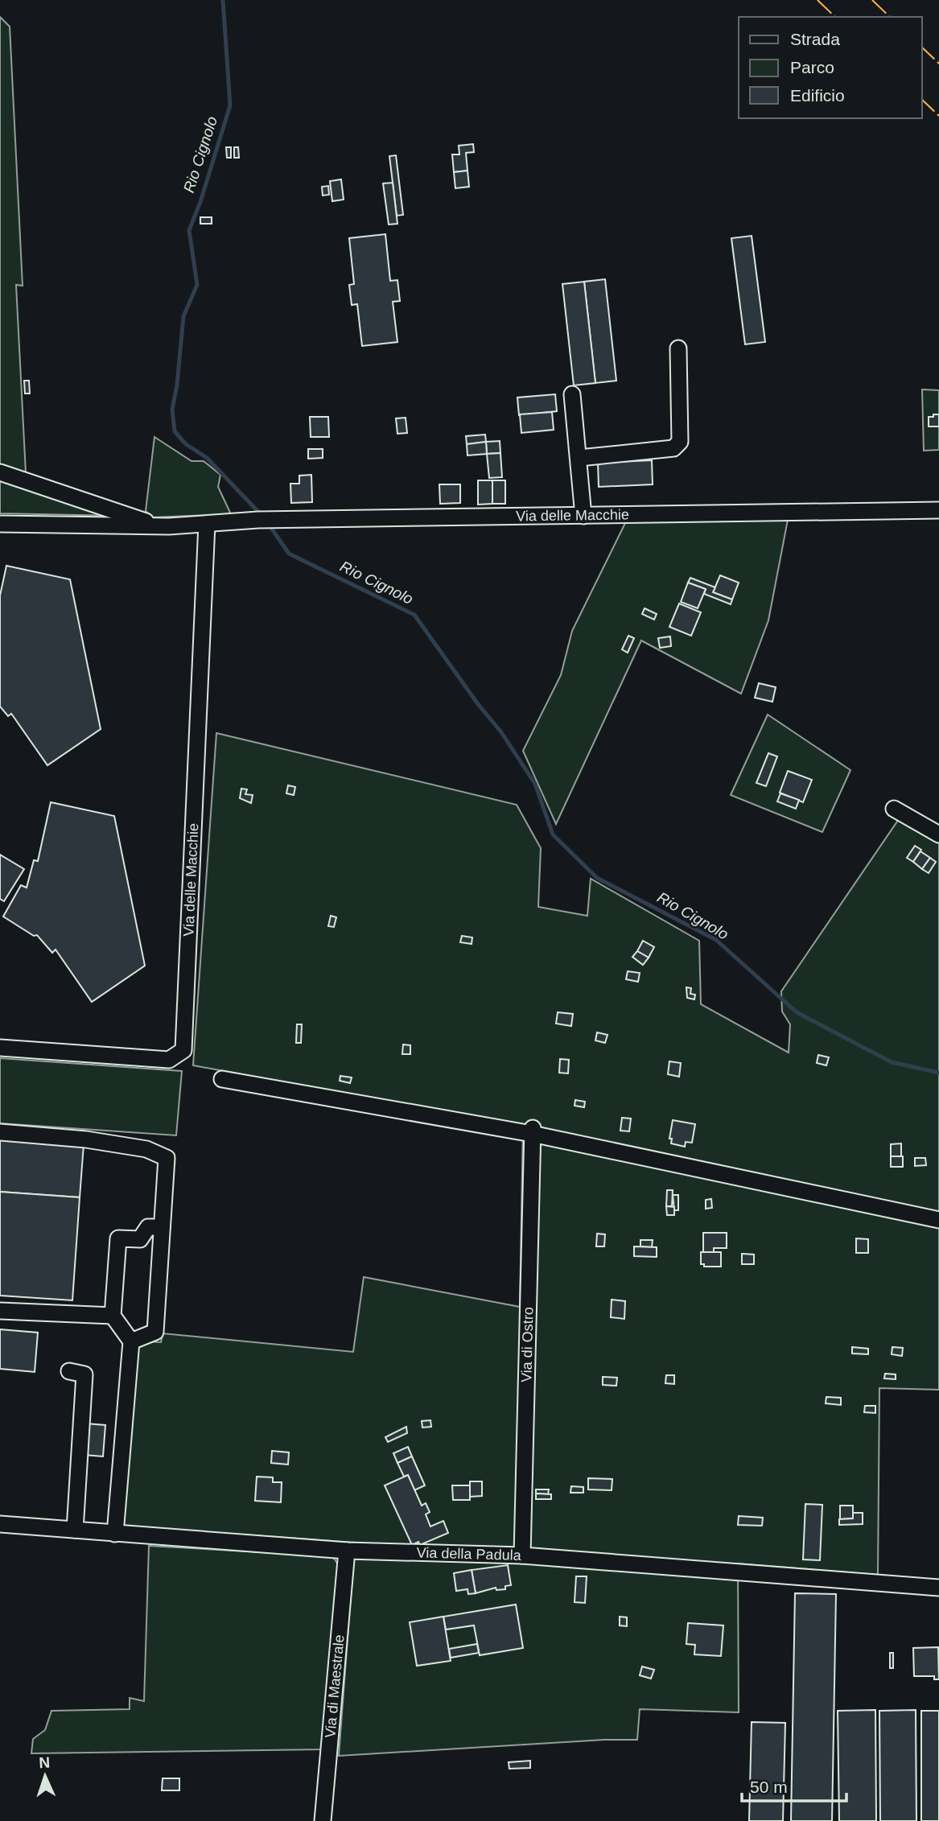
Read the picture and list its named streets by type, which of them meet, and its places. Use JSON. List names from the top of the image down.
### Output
{
  "streets": {
    "street": [
      "Via delle Macchie",
      "Via di Ostro",
      "Via della Padula",
      "Via di Maestrale"
    ]
  },
  "crossings": [
    ["Via di Ostro", "Via della Padula"],
    ["Via della Padula", "Via di Maestrale"]
  ],
  "water": ["Rio Cignolo"],
  "legend": ["Strada", "Parco", "Edificio"],
  "scale_bar": "50 m",
  "north": "top"
}
